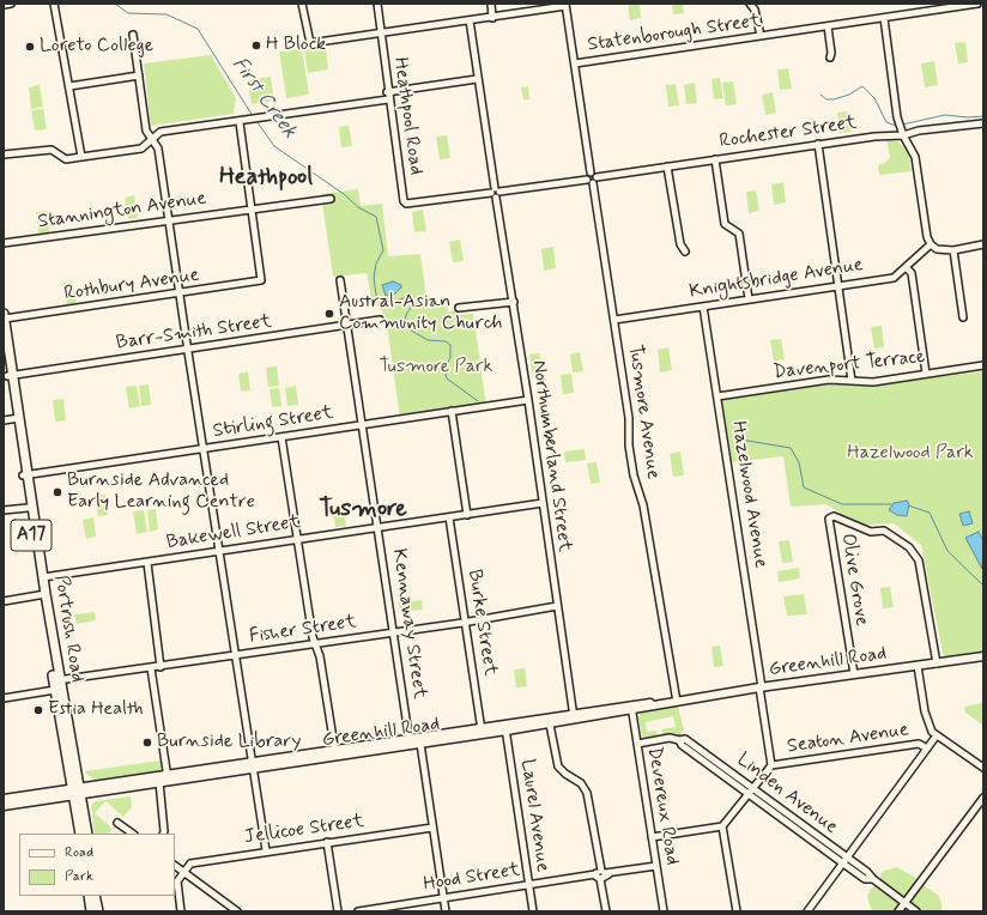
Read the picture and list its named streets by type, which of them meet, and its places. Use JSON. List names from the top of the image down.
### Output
{
  "streets": {
    "highway": ["A17", "Portrush Road"],
    "main road": ["Greenhill Road"],
    "street": [
      "Statenborough Street",
      "Heathpool Road",
      "Rochester Street",
      "Stannington Avenue",
      "Knightsbridge Avenue",
      "Rothbury Avenue",
      "Barr-Smith Street",
      "Davenport Terrace",
      "Tusmore Avenue",
      "Stirling Street",
      "Northumberland Street",
      "Hazelwood Avenue",
      "Bakewell Street",
      "Olive Grove",
      "Burke Street",
      "Kennaway Street",
      "Fisher Street",
      "Seaton Avenue",
      "Linden Avenue",
      "Devereux Road",
      "Laurel Avenue",
      "Jellicoe Street",
      "Hood Street"
    ]
  },
  "crossings": [
    ["Heathpool Road", "Northumberland Street"],
    ["Stannington Avenue", "Rothbury Avenue"],
    ["Knightsbridge Avenue", "Tusmore Avenue"],
    ["Knightsbridge Avenue", "Hazelwood Avenue"],
    ["Rothbury Avenue", "Portrush Road"],
    ["Barr-Smith Street", "Kennaway Street"],
    ["Barr-Smith Street", "Portrush Road"],
    ["Davenport Terrace", "Hazelwood Avenue"],
    ["Tusmore Avenue", "Greenhill Road"],
    ["Stirling Street", "Northumberland Street"],
    ["Stirling Street", "Kennaway Street"],
    ["Stirling Street", "Portrush Road"],
    ["Northumberland Street", "Bakewell Street"],
    ["Northumberland Street", "Fisher Street"],
    ["Northumberland Street", "Greenhill Road"],
    ["Hazelwood Avenue", "Greenhill Road"],
    ["Hazelwood Avenue", "Seaton Avenue"],
    ["Bakewell Street", "Burke Street"],
    ["Bakewell Street", "Kennaway Street"],
    ["Bakewell Street", "Portrush Road"],
    ["Olive Grove", "Greenhill Road"],
    ["Burke Street", "Fisher Street"],
    ["Burke Street", "Greenhill Road"],
    ["Kennaway Street", "Fisher Street"],
    ["Kennaway Street", "Greenhill Road"],
    ["Portrush Road", "Fisher Street"],
    ["Portrush Road", "Greenhill Road"],
    ["Greenhill Road", "Devereux Road"],
    ["Greenhill Road", "Laurel Avenue"],
    ["Linden Avenue", "Devereux Road"],
    ["Devereux Road", "Hood Street"],
    ["Laurel Avenue", "Hood Street"]
  ],
  "districts": ["Heathpool", "Tusmore"],
  "water": ["First Creek"],
  "parks": ["Tusmore Park", "Hazelwood Park"],
  "places": [
    "H Block",
    "Loreto College",
    "Austral-Asian Community Church",
    "Burnside Advanced Early Learning Centre",
    "Estia Health",
    "Burnside Library"
  ],
  "legend": ["Road", "Park"]
}
